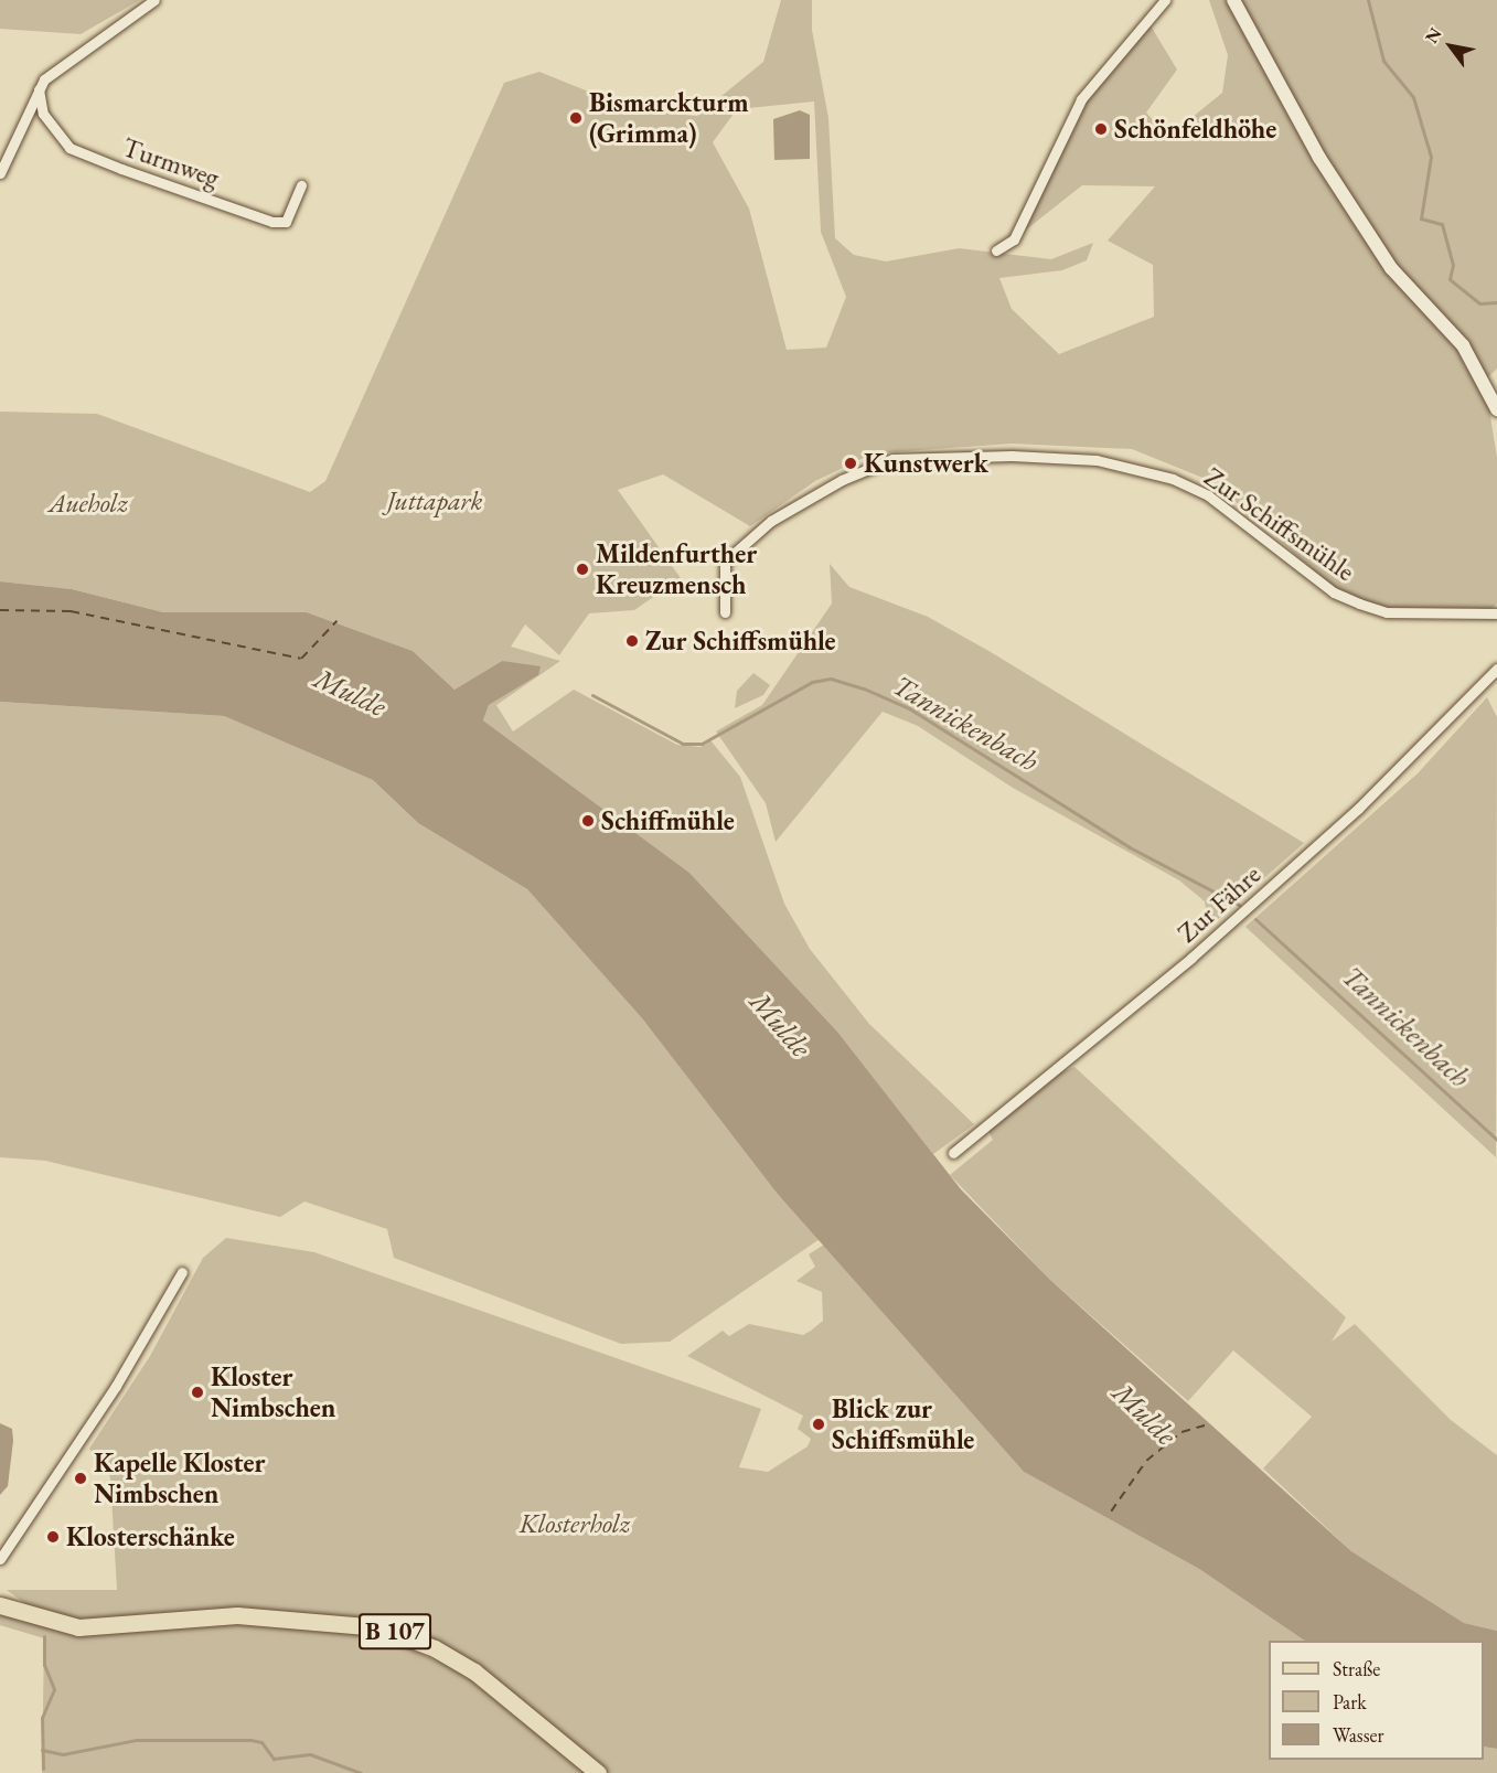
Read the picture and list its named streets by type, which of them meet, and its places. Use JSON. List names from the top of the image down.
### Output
{
  "streets": {
    "main road": ["B 107"],
    "street": ["Turmweg", "Zur Schiffsmühle", "Zur Fähre"]
  },
  "water": ["Mulde", "Tannickenbach"],
  "parks": ["Juttapark", "Aueholz", "Klosterholz"],
  "places": [
    "Bismarckturm (Grimma)",
    "Schönfeldhöhe",
    "Kunstwerk",
    "Mildenfurther Kreuzmensch",
    "Zur Schiffsmühle",
    "Schiffmühle",
    "Kloster Nimbschen",
    "Blick zur Schiffsmühle",
    "Kapelle Kloster Nimbschen",
    "Klosterschänke"
  ],
  "legend": ["Straße", "Park", "Wasser"],
  "north": "top left"
}
